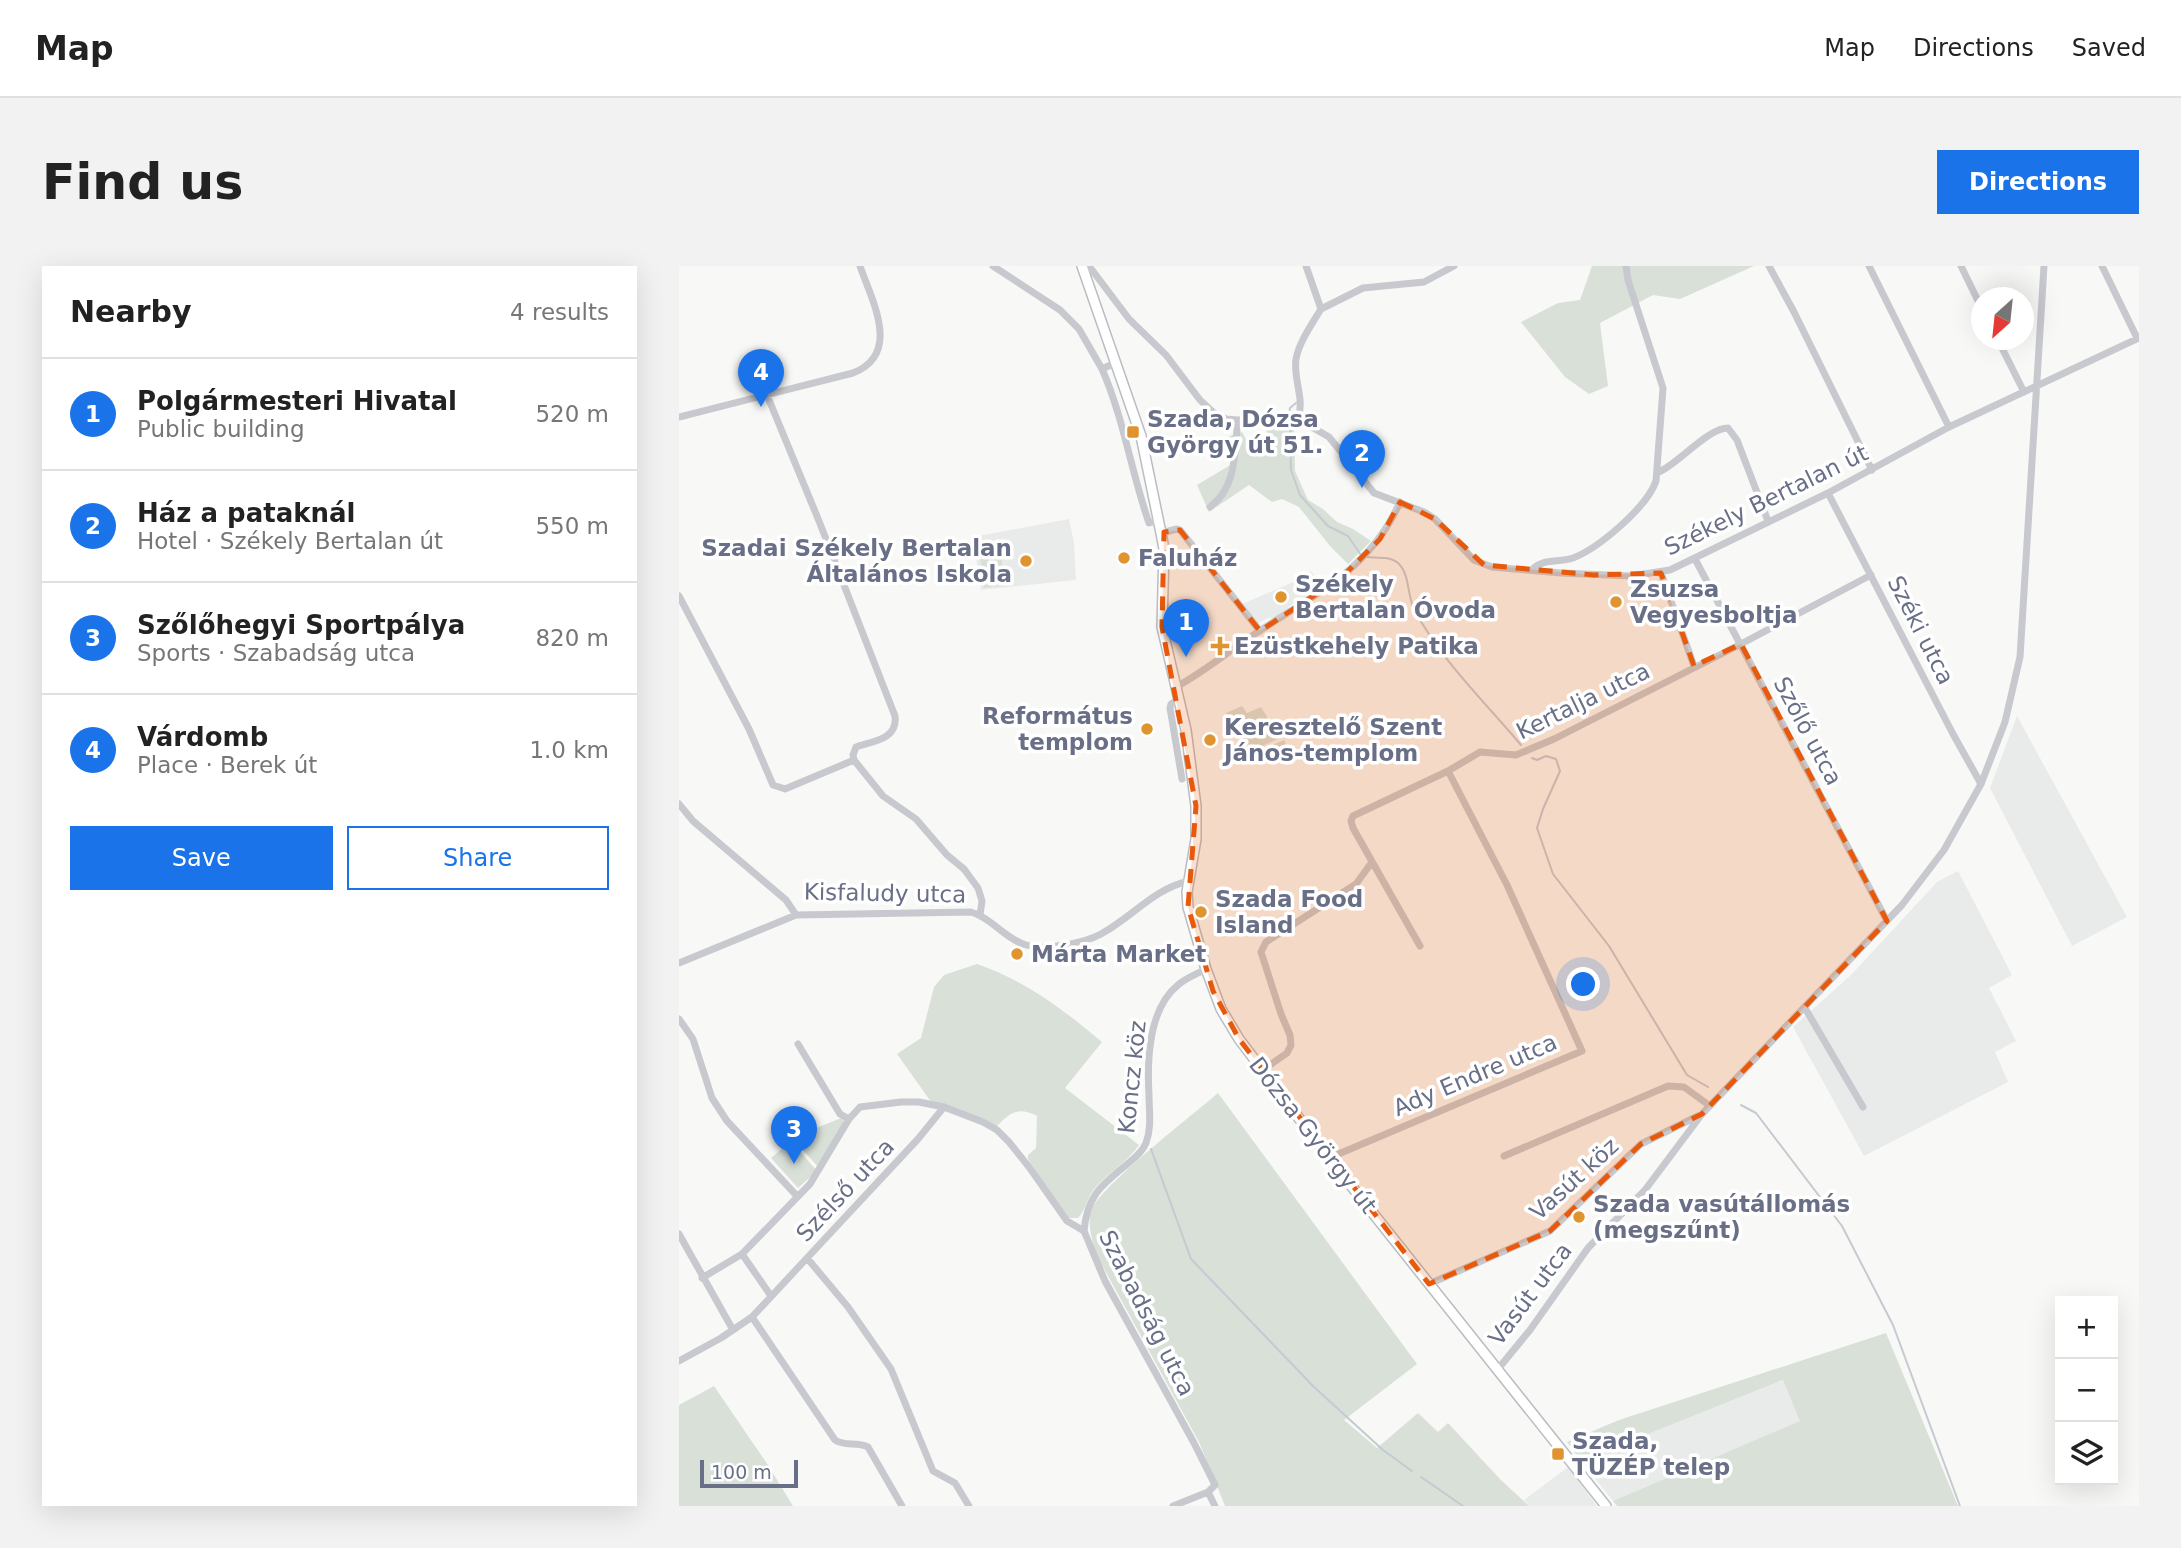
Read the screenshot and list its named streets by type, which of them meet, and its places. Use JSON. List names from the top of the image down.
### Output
{
  "streets": {
    "main road": ["Dózsa György út"],
    "street": [
      "Székely Bertalan út",
      "Széki utca",
      "Kertalja utca",
      "Szőlő utca",
      "Kisfaludy utca",
      "Ady Endre utca",
      "Koncz köz",
      "Vasút köz",
      "Szélső utca",
      "Vasút utca",
      "Szabadság utca"
    ]
  },
  "crossings": [
    ["Székely Bertalan út", "Széki utca"],
    ["Székely Bertalan út", "Szőlő utca"],
    ["Széki utca", "Kertalja utca"],
    ["Kertalja utca", "Szőlő utca"],
    ["Kertalja utca", "Ady Endre utca"],
    ["Kisfaludy utca", "Dózsa György út"],
    ["Ady Endre utca", "Dózsa György út"],
    ["Koncz köz", "Dózsa György út"],
    ["Koncz köz", "Szabadság utca"],
    ["Dózsa György út", "Vasút köz"],
    ["Dózsa György út", "Vasút utca"],
    ["Vasút köz", "Vasút utca"],
    ["Szélső utca", "Szabadság utca"]
  ],
  "places": {
    "transit": ["Szada, Dózsa György út 51.", "Szada, TÜZÉP telep"],
    "other": [
      "Faluház",
      "Szadai Székely Bertalan Általános Iskola",
      "Székely Bertalan Óvoda",
      "Zsuzsa Vegyesboltja",
      "Református templom",
      "Keresztelő Szent János-templom",
      "Szada Food Island",
      "Márta Market",
      "Szada vasútállomás (megszűnt)"
    ],
    "health": ["Ezüstkehely Patika"]
  },
  "scale_bar": "100 m",
  "north": "bottom left",
  "page": {
    "header": "Map",
    "nav": ["Map", "Directions", "Saved"],
    "buttons": [
      "Directions",
      ["Save", "Share"]
    ],
    "title": "Find us",
    "heading": ["Nearby", "4 results"],
    "pins": [
      "4",
      "2",
      "1",
      "3"
    ],
    "list": [
      {
        "mark": "1",
        "name": "Polgármesteri Hivatal",
        "note": "Public building",
        "value": "520 m"
      },
      {
        "mark": "2",
        "name": "Ház a pataknál",
        "note": "Hotel · Székely Bertalan út",
        "value": "550 m"
      },
      {
        "mark": "3",
        "name": "Szőlőhegyi Sportpálya",
        "note": "Sports · Szabadság utca",
        "value": "820 m"
      },
      {
        "mark": "4",
        "name": "Várdomb",
        "note": "Place · Berek út",
        "value": "1.0 km"
      }
    ],
    "map_buttons": ["+", "−"],
    "scale": "100 m"
  }
}
